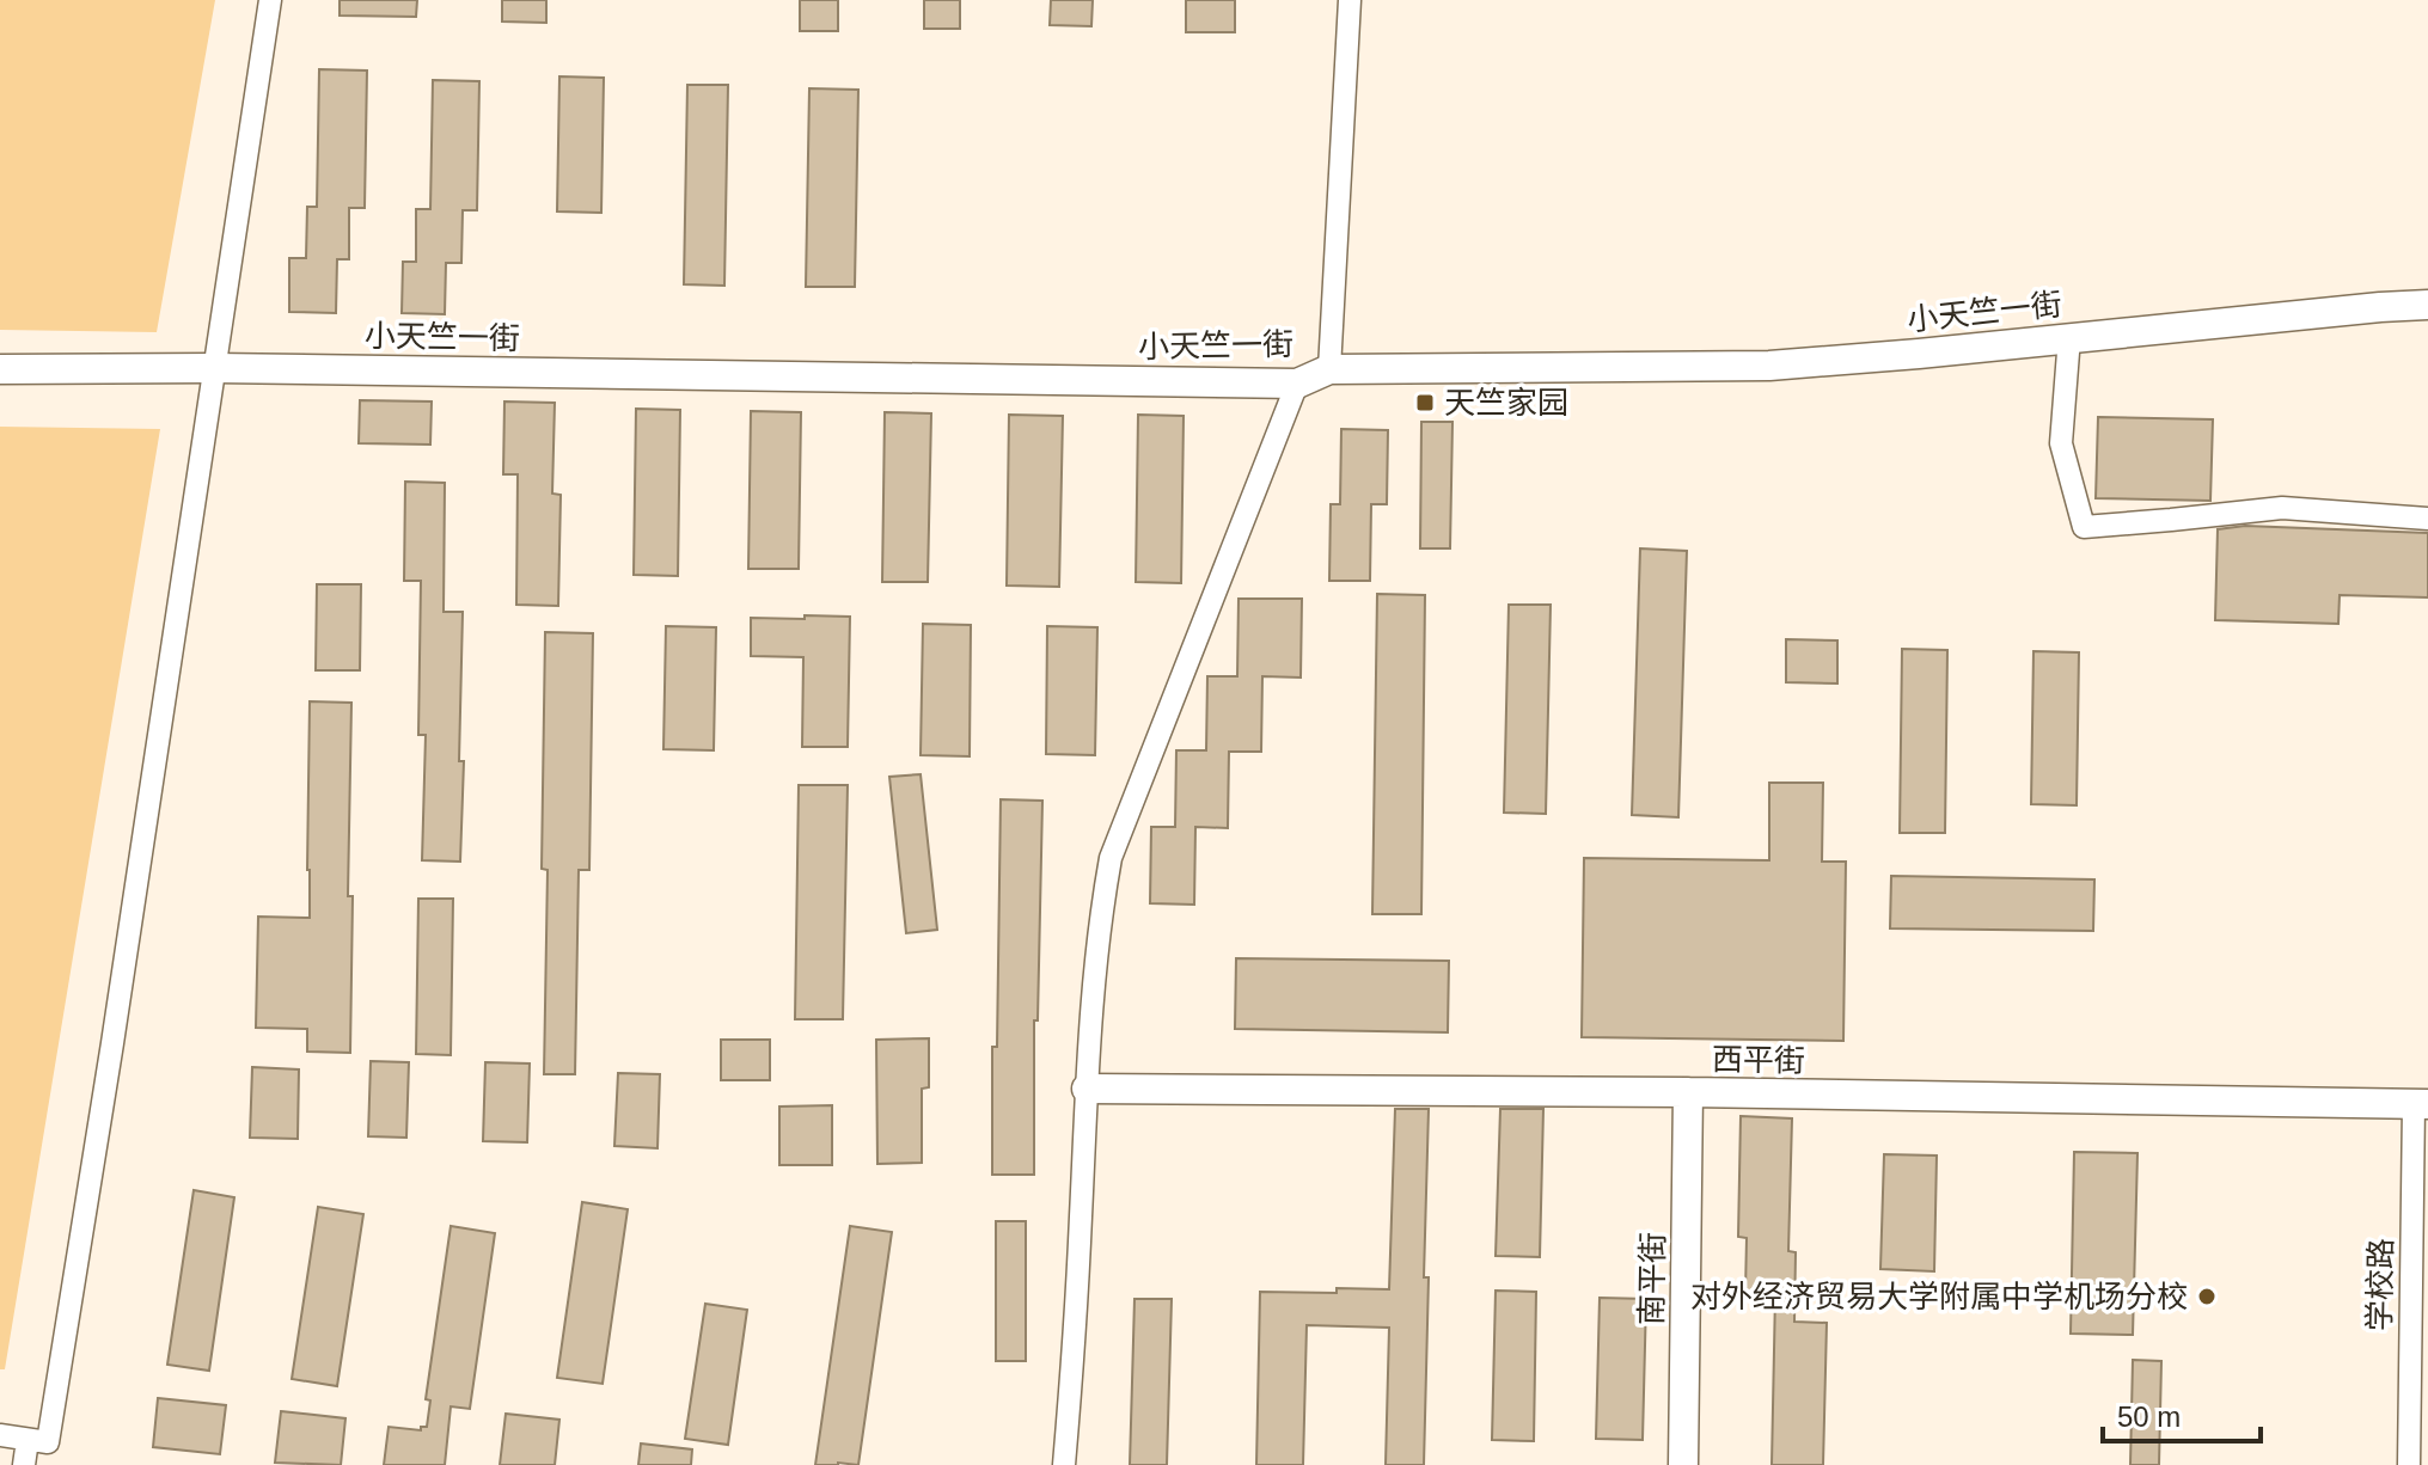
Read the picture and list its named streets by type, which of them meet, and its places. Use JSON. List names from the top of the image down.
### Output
{
  "streets": {
    "street": [
      "小天竺一街",
      "西平街",
      "南平街",
      "学校路"
    ]
  },
  "crossings": [
    ["西平街", "南平街"],
    ["西平街", "学校路"]
  ],
  "places": {
    "transit": ["天竺家园"],
    "other": ["对外经济贸易大学附属中学机场分校"]
  },
  "scale_bar": "50 m"
}
